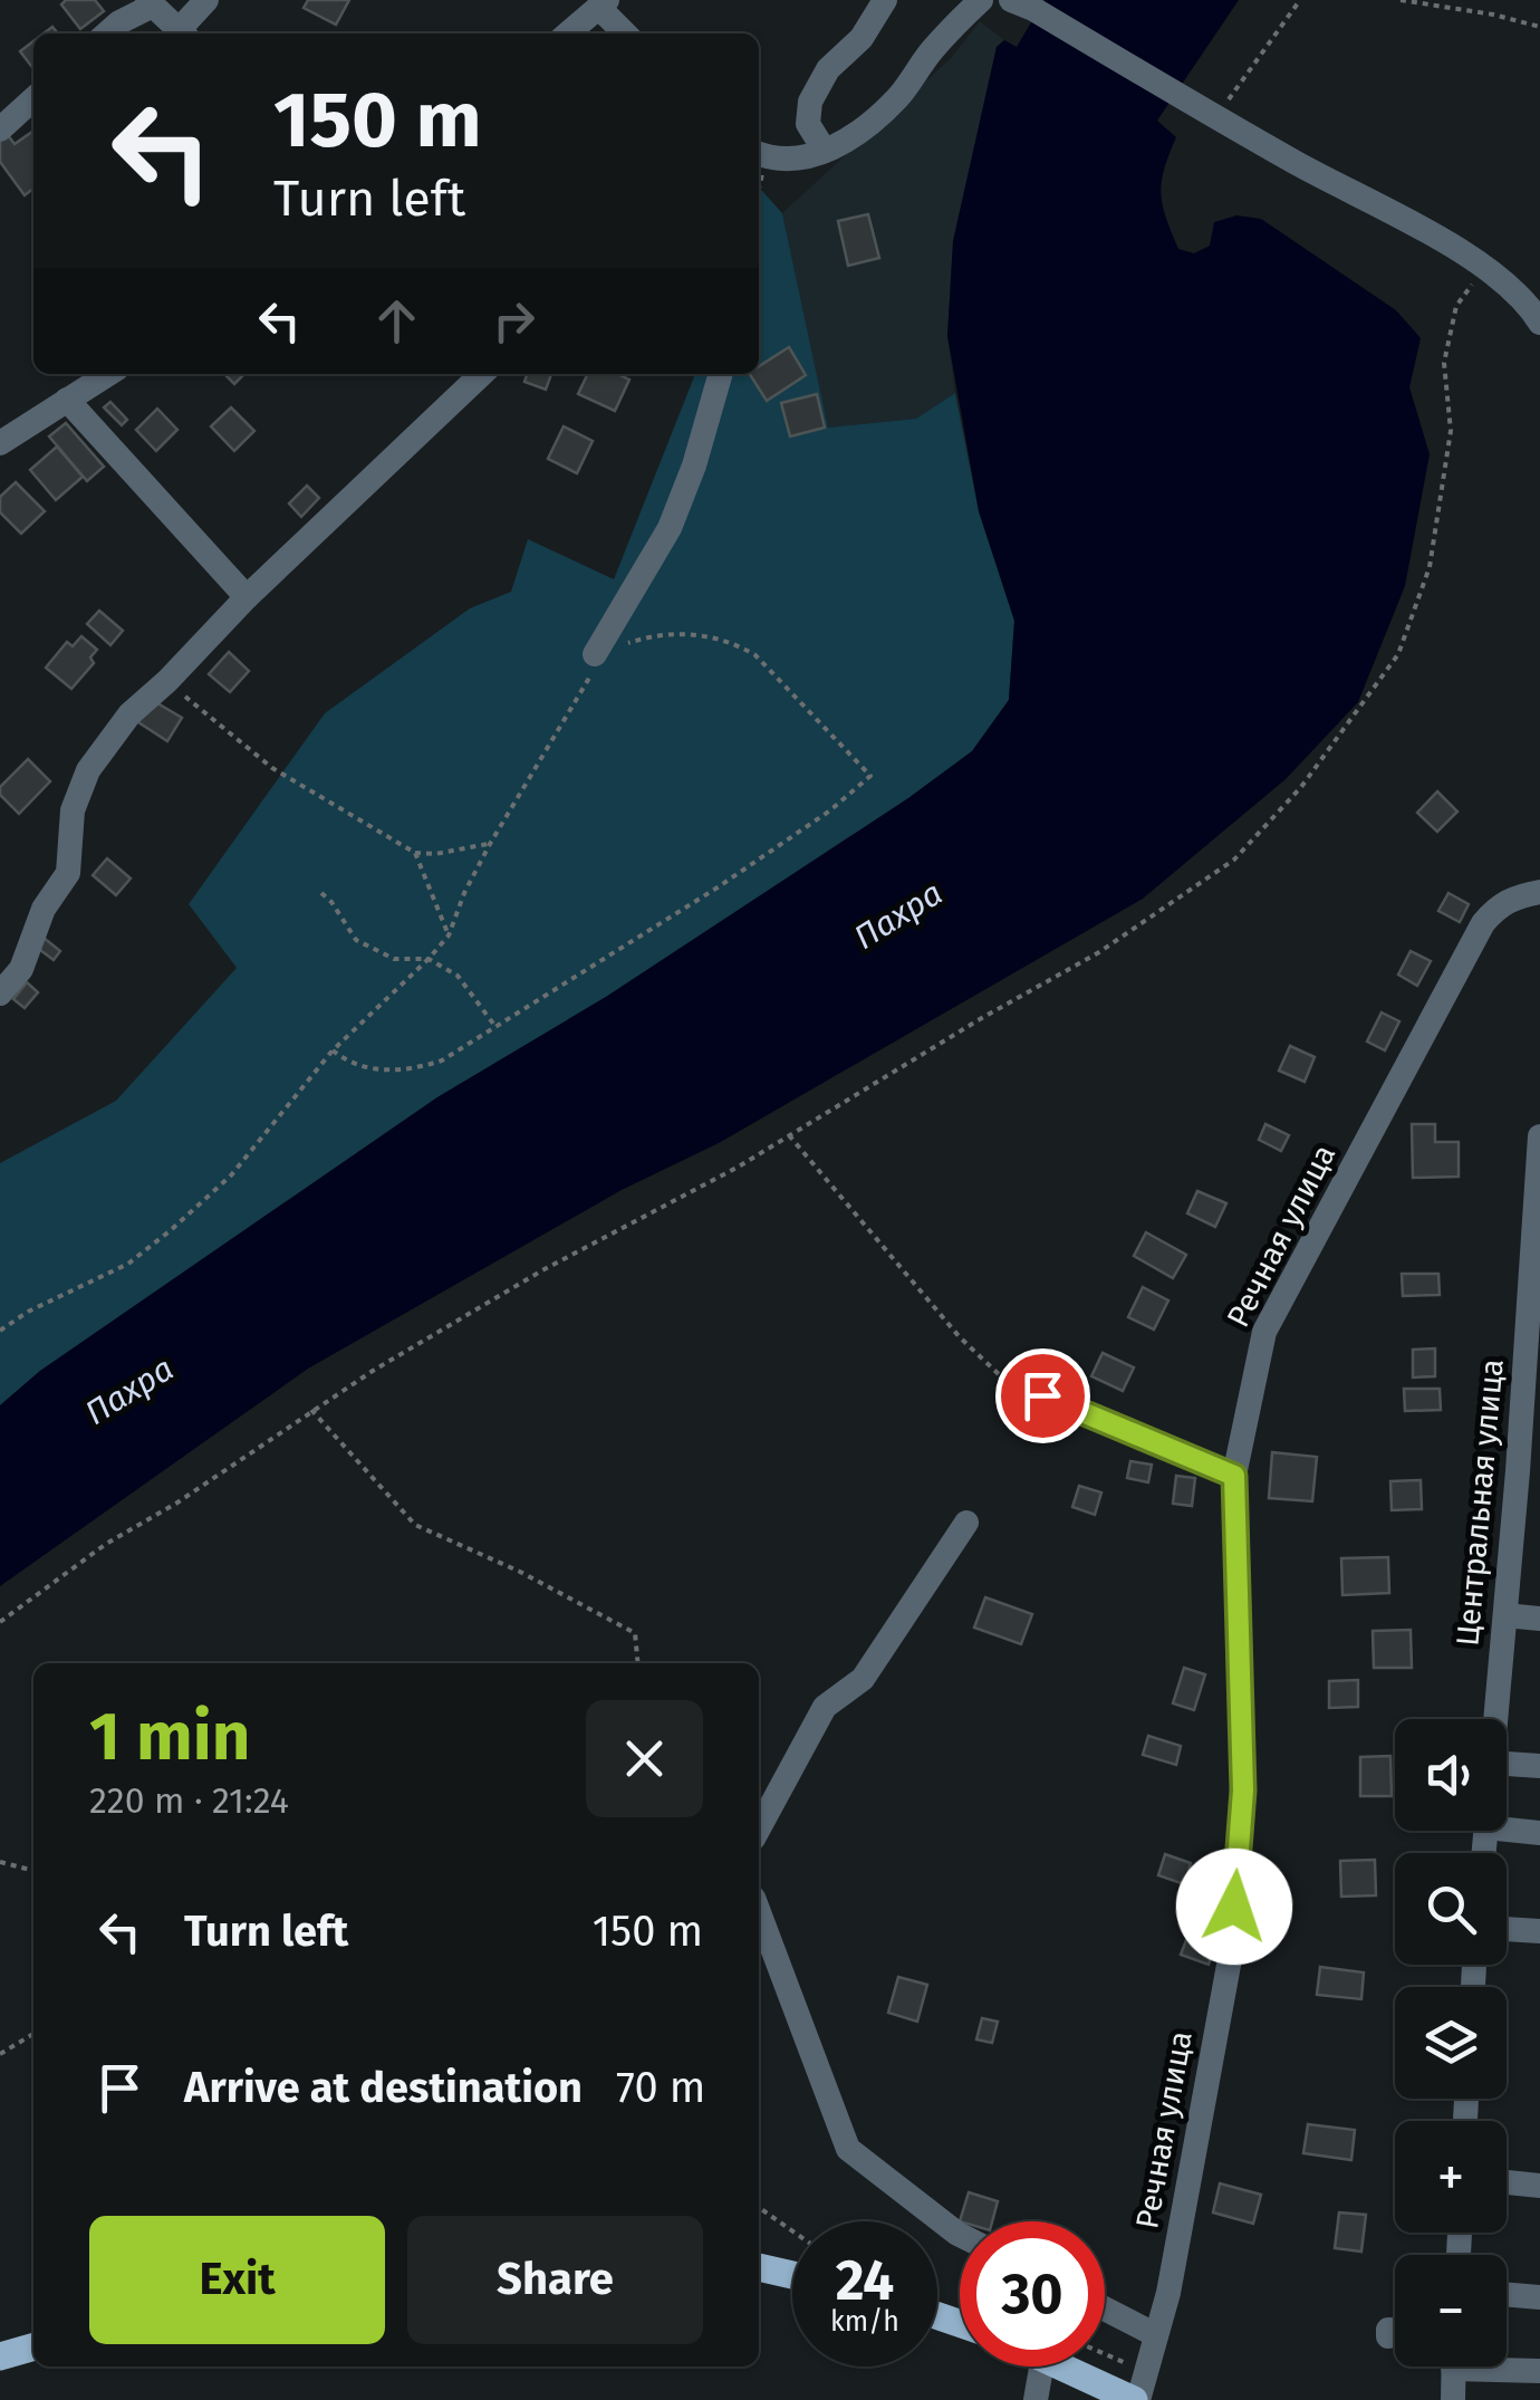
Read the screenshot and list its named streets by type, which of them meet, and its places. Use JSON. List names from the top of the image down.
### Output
{
  "streets": {
    "street": ["Речная улица", "Центральная улица"]
  },
  "water": ["Пахра"],
  "page": {
    "turn": ["150 m", "Turn left"],
    "heading": ["1 min", "220 m · 21:24"],
    "map_buttons": ["+", "−"],
    "list": [
      {
        "name": "Turn left",
        "value": "150 m"
      },
      {
        "name": "Arrive at destination",
        "value": "70 m"
      }
    ],
    "buttons": ["Exit", "Share"],
    "speed": "24 km/h",
    "limit": "30"
  }
}
